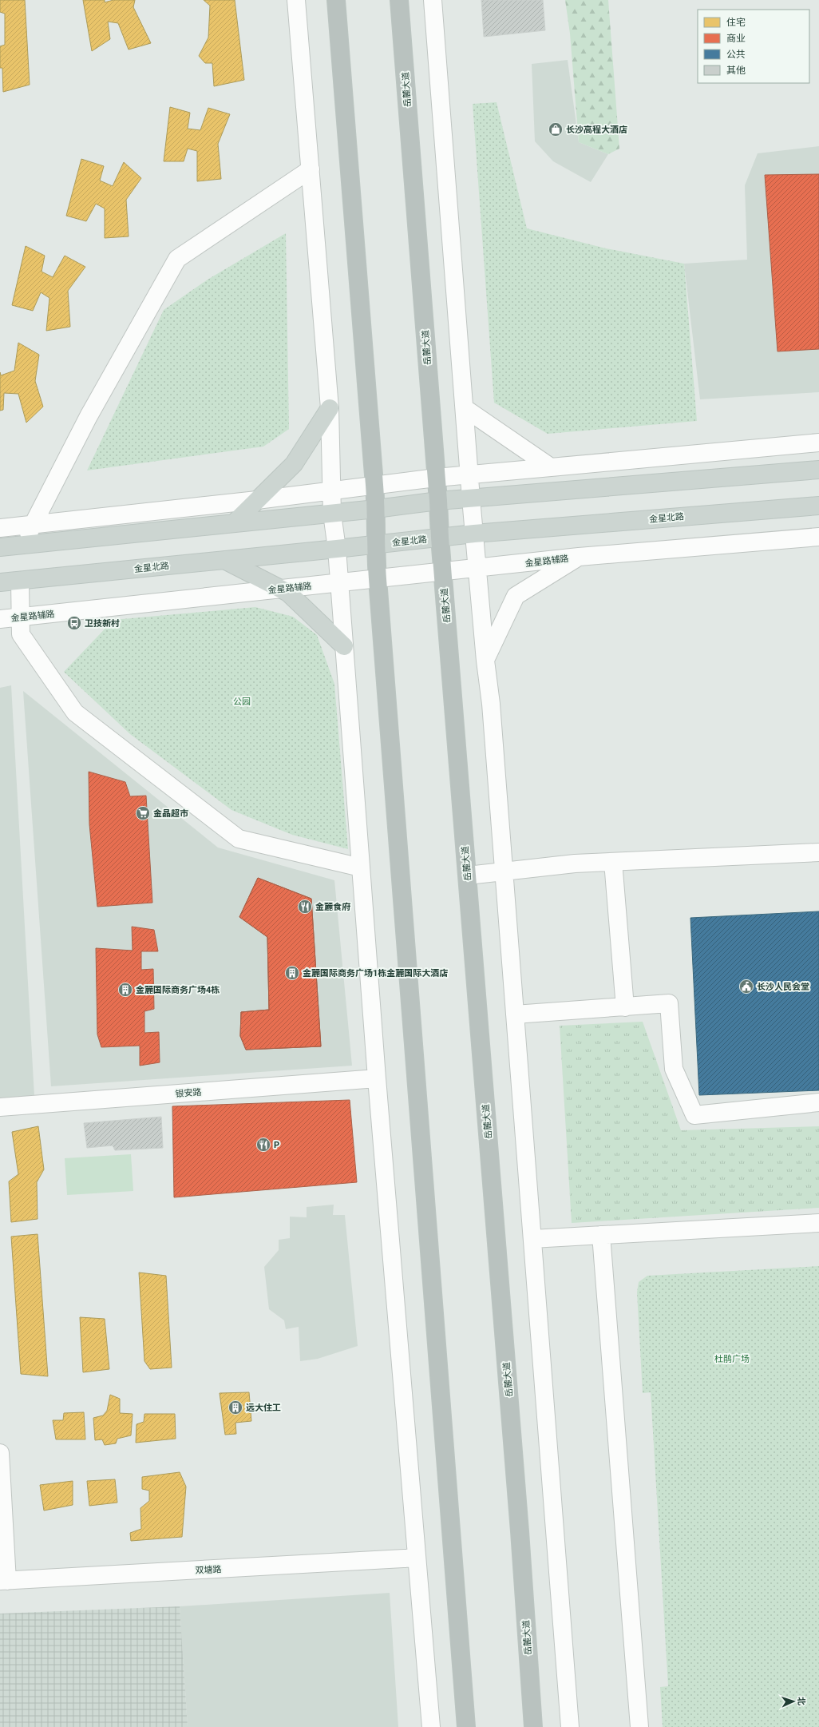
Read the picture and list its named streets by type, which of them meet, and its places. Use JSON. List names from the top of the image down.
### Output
{
  "streets": {
    "highway": ["岳麓大道"],
    "main road": ["金星北路"],
    "street": ["金星路辅路", "银安路", "双塘路"]
  },
  "crossings": [
    ["岳麓大道", "金星北路"],
    ["岳麓大道", "金星路辅路"]
  ],
  "parks": ["公园", "杜鹃广场"],
  "places": {
    "shop": ["长沙高程大酒店"],
    "bus stop": ["卫技新村"],
    "supermarket": ["金晶超市"],
    "restaurant": ["金麓食府", "P"],
    "building": ["金麓国际商务广场1栋金麓国际大酒店", "金麓国际商务广场4栋", "远大住工"],
    "public building": ["长沙人民会堂"]
  },
  "legend": [
    "住宅",
    "商业",
    "公共",
    "其他"
  ],
  "north": "right"
}
